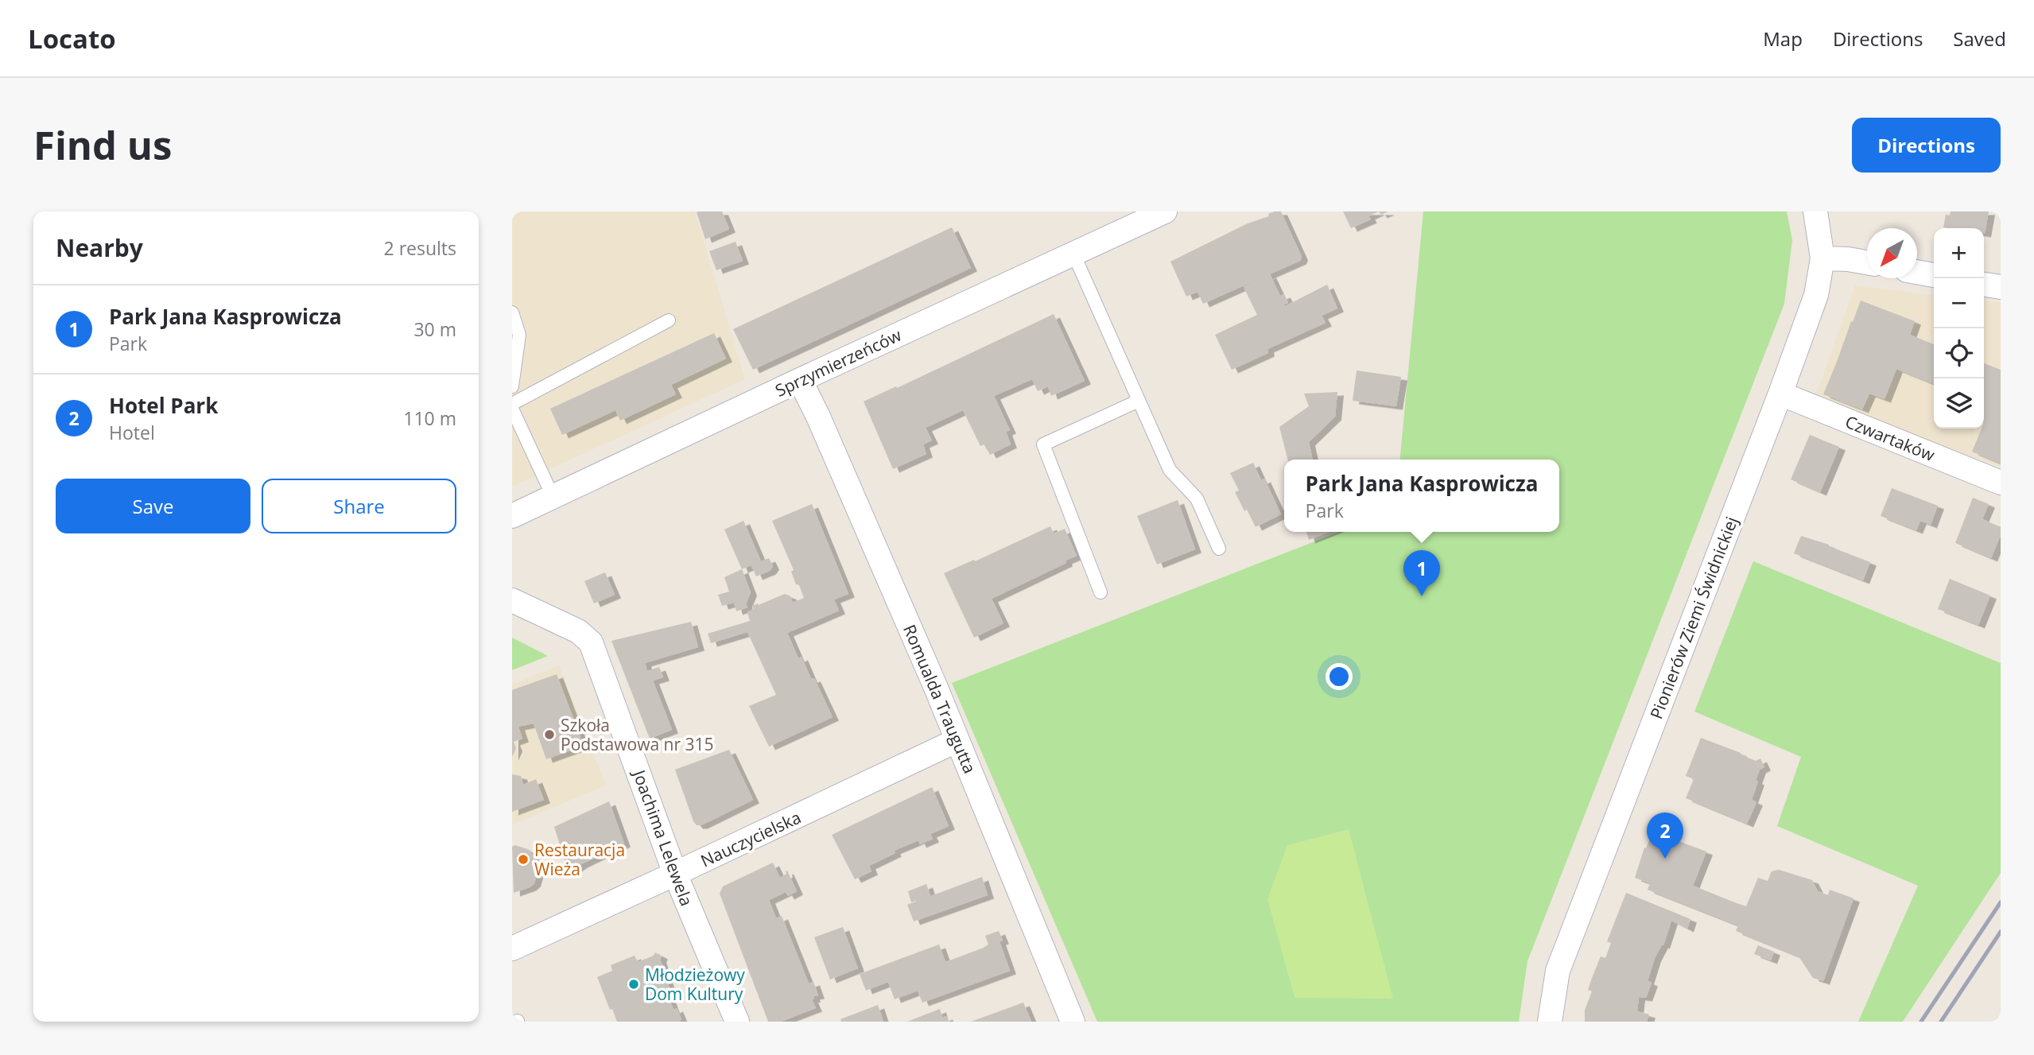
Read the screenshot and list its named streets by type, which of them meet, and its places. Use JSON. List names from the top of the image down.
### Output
{
  "streets": {
    "street": [
      "Sprzymierzeńców",
      "Czwartaków",
      "Pionierów Ziemi Świdnickiej",
      "Romualda Traugutta",
      "Joachima Lelewela",
      "Nauczycielska"
    ]
  },
  "crossings": [
    ["Sprzymierzeńców", "Romualda Traugutta"],
    ["Czwartaków", "Pionierów Ziemi Świdnickiej"],
    ["Romualda Traugutta", "Nauczycielska"],
    ["Joachima Lelewela", "Nauczycielska"]
  ],
  "places": ["Szkoła Podstawowa nr 315", "Restauracja Wieża", "Młodzieżowy Dom Kultury"],
  "north": "bottom left",
  "page": {
    "header": "Locato",
    "nav": ["Map", "Directions", "Saved"],
    "buttons": [
      "Directions",
      ["Save", "Share"]
    ],
    "title": "Find us",
    "heading": ["Nearby", "2 results"],
    "map_buttons": ["+", "−"],
    "list": [
      {
        "mark": "1",
        "name": "Park Jana Kasprowicza",
        "note": "Park",
        "value": "30 m"
      },
      {
        "mark": "2",
        "name": "Hotel Park",
        "note": "Hotel",
        "value": "110 m"
      }
    ],
    "popup": ["Park Jana Kasprowicza", "Park"],
    "pins": ["1", "2"]
  }
}
